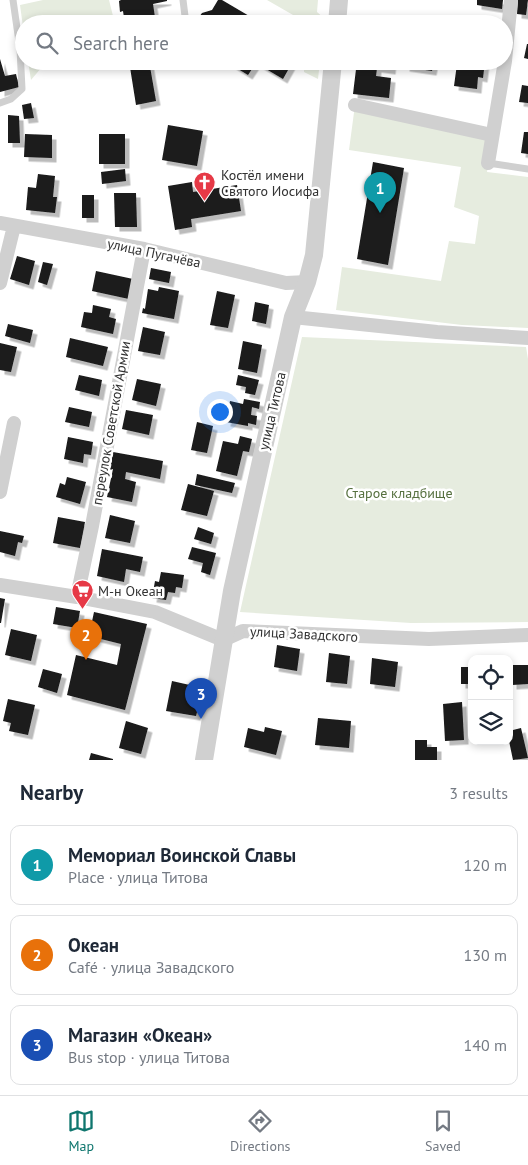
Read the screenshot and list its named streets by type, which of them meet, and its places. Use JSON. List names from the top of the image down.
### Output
{
  "streets": {
    "street": [
      "улица Пугачёва",
      "улица Титова",
      "переулок Советской Армии",
      "улица Завадского"
    ]
  },
  "crossings": [
    ["улица Пугачёва", "улица Титова"],
    ["улица Пугачёва", "переулок Советской Армии"],
    ["улица Титова", "улица Завадского"]
  ],
  "parks": ["Старое кладбище"],
  "places": {
    "church": ["Костёл имени Святого Иосифа"],
    "supermarket": ["М-н Океан"]
  },
  "page": {
    "search": "Search here",
    "pins": ["1", "2", "3"],
    "heading": ["Nearby", "3 results"],
    "list": [
      {
        "mark": "1",
        "name": "Мемориал Воинской Славы",
        "note": "Place · улица Титова",
        "value": "120 m"
      },
      {
        "mark": "2",
        "name": "Океан",
        "note": "Café · улица Завадского",
        "value": "130 m"
      },
      {
        "mark": "3",
        "name": "Магазин «Океан»",
        "note": "Bus stop · улица Титова",
        "value": "140 m"
      }
    ],
    "nav": ["Map", "Directions", "Saved"]
  }
}
